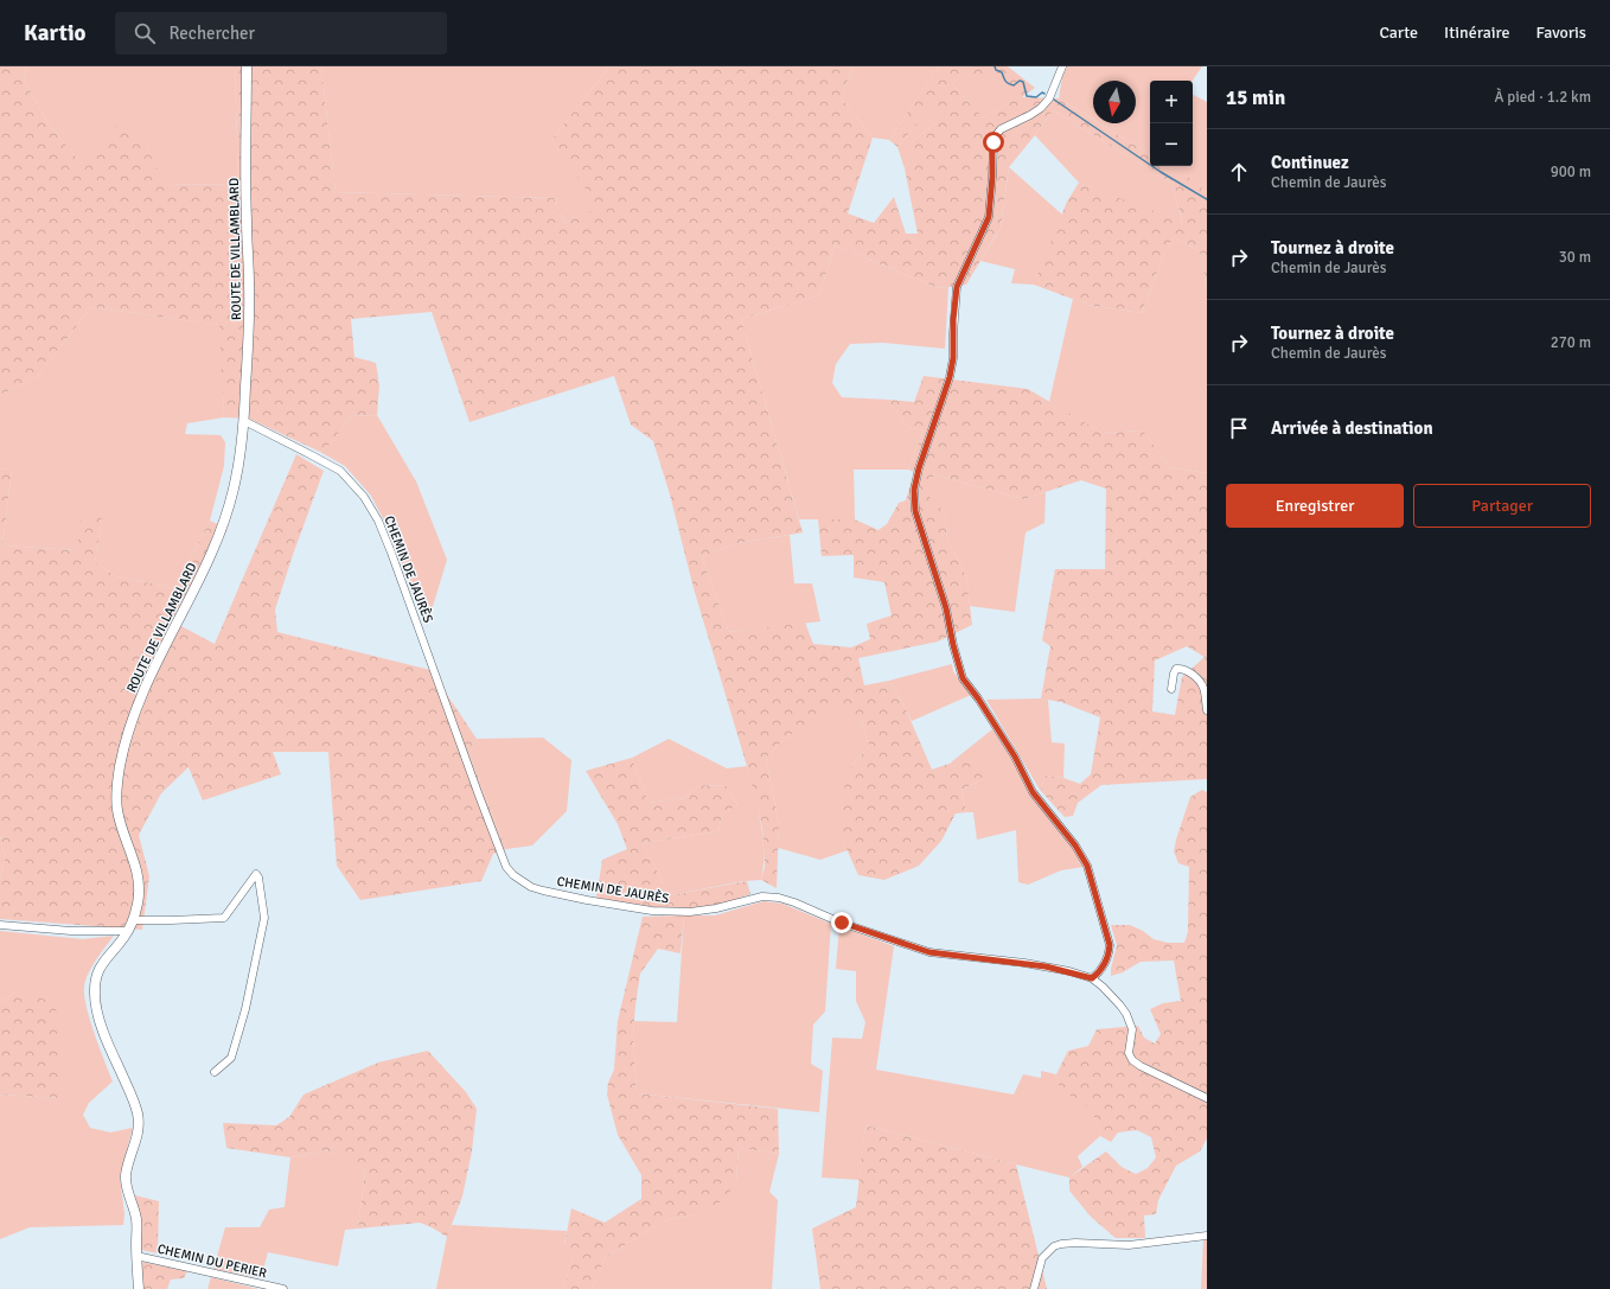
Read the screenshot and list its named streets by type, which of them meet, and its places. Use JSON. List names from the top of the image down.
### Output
{
  "streets": {
    "street": ["ROUTE DE VILLAMBLARD", "CHEMIN DE JAURÈS", "CHEMIN DU PERIER"]
  },
  "crossings": [
    ["ROUTE DE VILLAMBLARD", "CHEMIN DE JAURÈS"],
    ["ROUTE DE VILLAMBLARD", "CHEMIN DU PERIER"]
  ],
  "north": "bottom",
  "page": {
    "header": "Kartio",
    "search": "Rechercher",
    "nav": ["Carte", "Itinéraire", "Favoris"],
    "heading": ["15 min", "À pied · 1.2 km"],
    "map_buttons": ["+", "−"],
    "list": [
      ["Continuez", "Chemin de Jaurès", "900 m"],
      ["Tournez à droite", "Chemin de Jaurès", "30 m"],
      ["Tournez à droite", "Chemin de Jaurès", "270 m"],
      "Arrivée à destination"
    ],
    "buttons": ["Enregistrer", "Partager"]
  }
}
